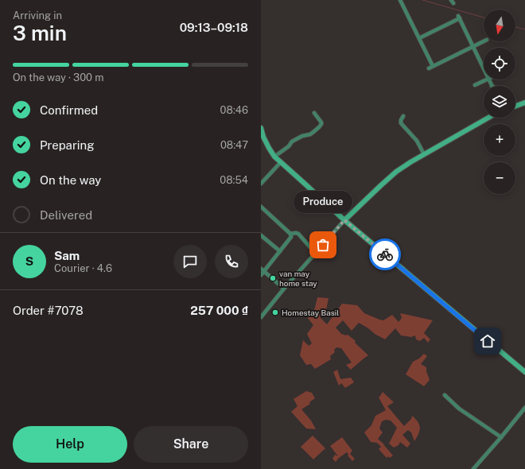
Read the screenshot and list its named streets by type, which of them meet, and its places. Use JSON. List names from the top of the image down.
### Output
{
  "places": ["Produce", "van may home stay", "Homestay Basil"],
  "north": "bottom",
  "page": {
    "heading": ["3 min", "Arriving in", "09:13–09:18"],
    "panel": [
      "Sam",
      "Courier · 4.6",
      "Order #7078",
      "257 000 ₫"
    ],
    "map_buttons": ["+", "−"],
    "bar": "On the way · 300 m",
    "list": [
      ["Confirmed", "08:46"],
      ["Preparing", "08:47"],
      ["On the way", "08:54"],
      "Delivered"
    ],
    "bubble": "Produce",
    "round": "S",
    "buttons": ["Help", "Share"]
  }
}
